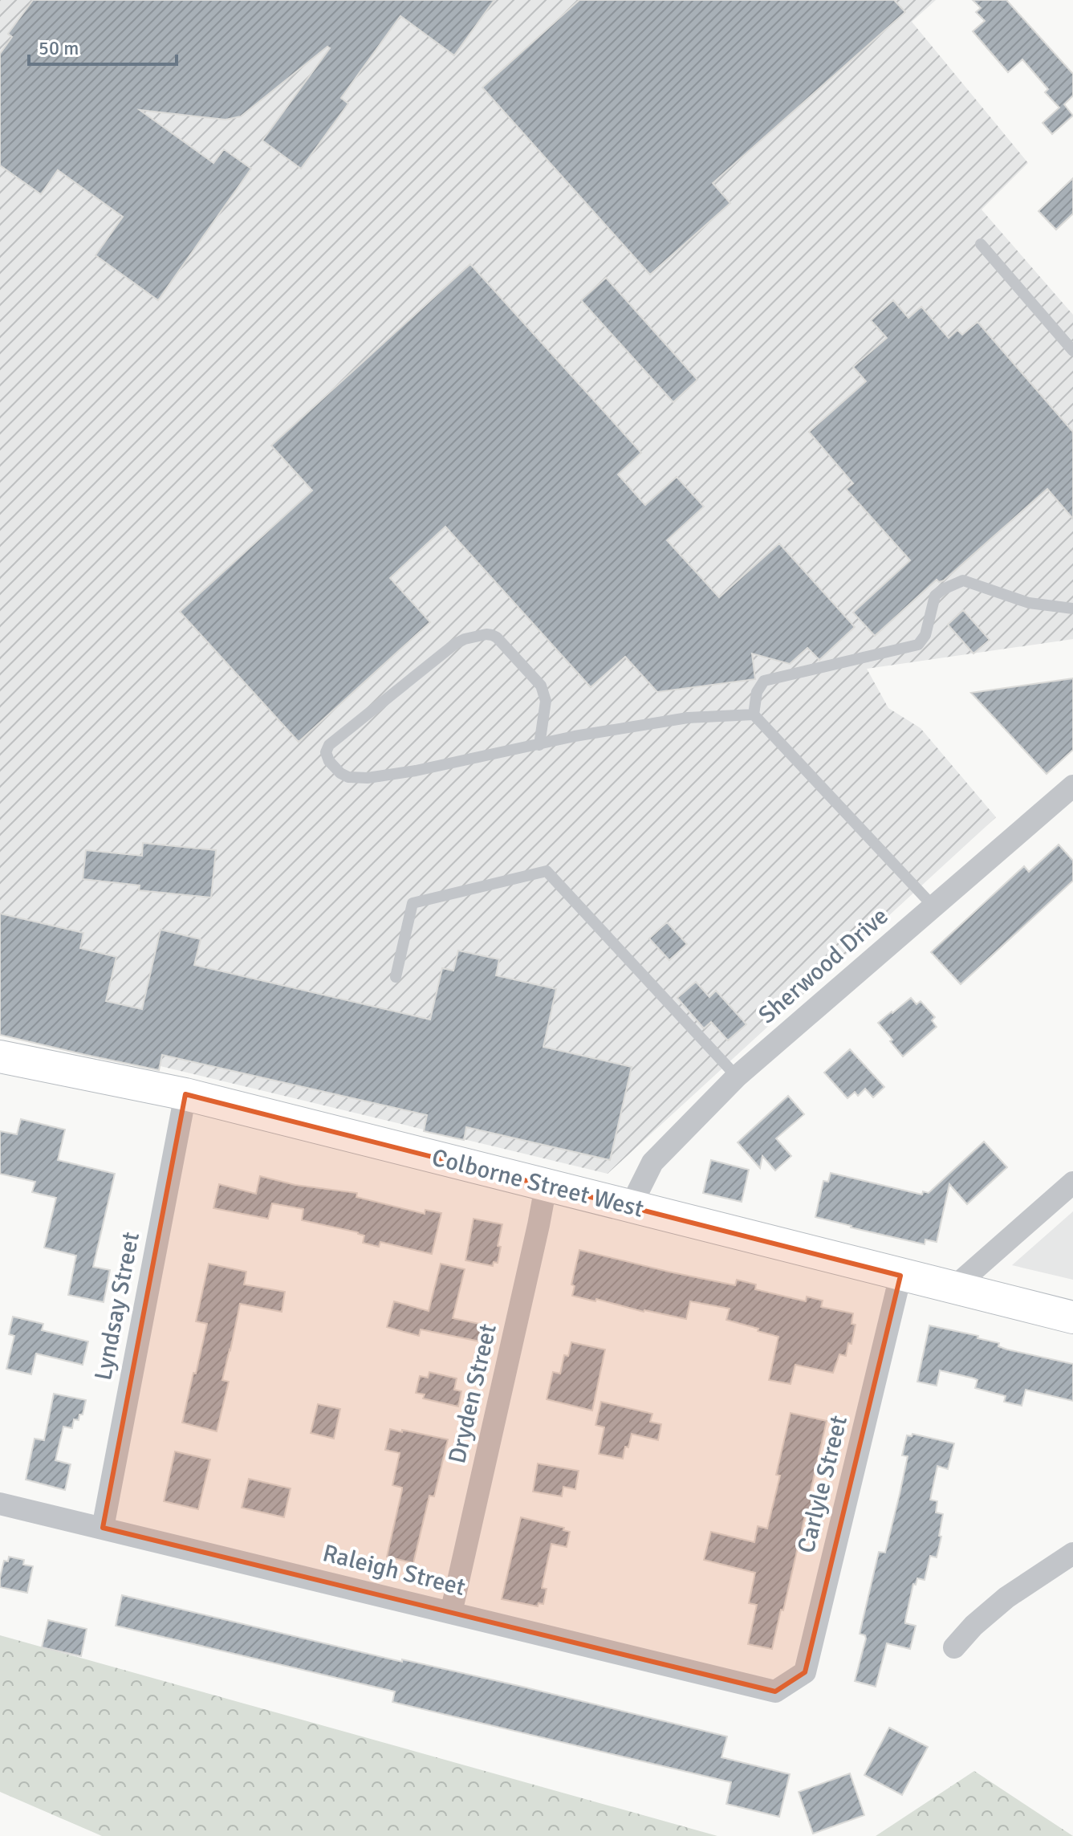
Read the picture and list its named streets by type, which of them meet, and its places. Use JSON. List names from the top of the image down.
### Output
{
  "streets": {
    "main road": ["Colborne Street West"],
    "street": [
      "Sherwood Drive",
      "Lyndsay Street",
      "Dryden Street",
      "Carlyle Street",
      "Raleigh Street"
    ]
  },
  "crossings": [
    ["Sherwood Drive", "Colborne Street West"],
    ["Colborne Street West", "Lyndsay Street"],
    ["Colborne Street West", "Dryden Street"],
    ["Colborne Street West", "Carlyle Street"],
    ["Lyndsay Street", "Raleigh Street"],
    ["Dryden Street", "Raleigh Street"],
    ["Carlyle Street", "Raleigh Street"]
  ],
  "scale_bar": "50 m"
}
